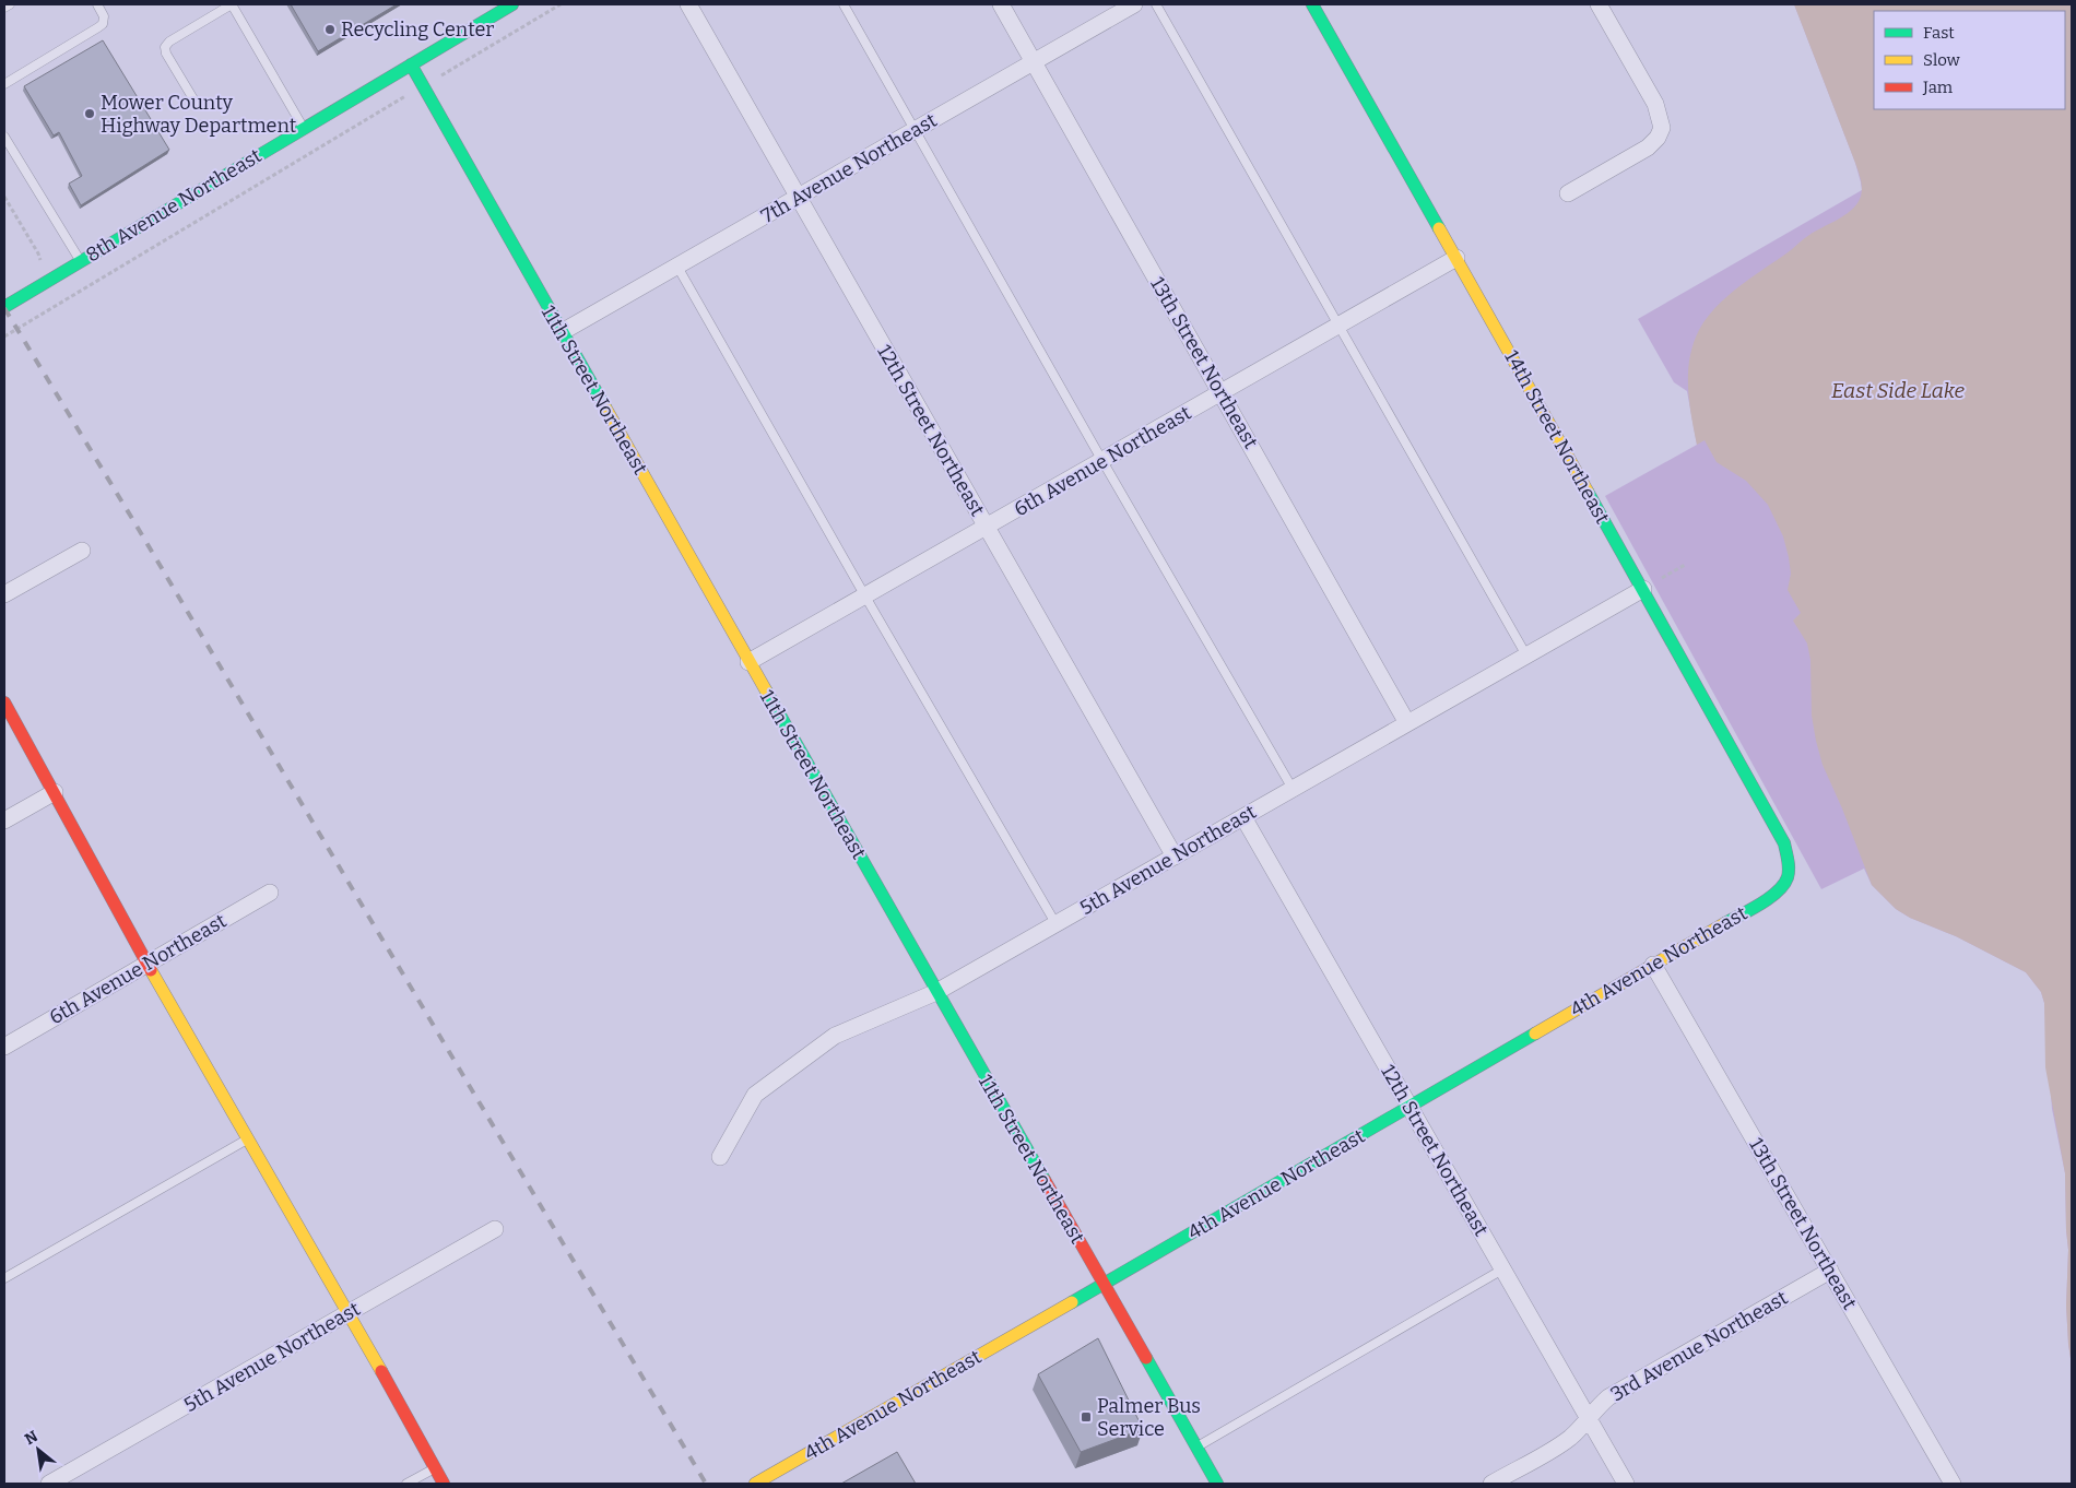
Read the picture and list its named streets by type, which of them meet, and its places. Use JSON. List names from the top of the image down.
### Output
{
  "streets": {
    "street": [
      "7th Avenue Northeast",
      "8th Avenue Northeast",
      "13th Street Northeast",
      "11th Street Northeast",
      "12th Street Northeast",
      "14th Street Northeast",
      "6th Avenue Northeast",
      "5th Avenue Northeast",
      "4th Avenue Northeast",
      "3rd Avenue Northeast"
    ]
  },
  "crossings": [
    ["7th Avenue Northeast", "13th Street Northeast"],
    ["7th Avenue Northeast", "11th Street Northeast"],
    ["7th Avenue Northeast", "12th Street Northeast"],
    ["8th Avenue Northeast", "11th Street Northeast"],
    ["13th Street Northeast", "6th Avenue Northeast"],
    ["13th Street Northeast", "5th Avenue Northeast"],
    ["13th Street Northeast", "4th Avenue Northeast"],
    ["13th Street Northeast", "3rd Avenue Northeast"],
    ["11th Street Northeast", "6th Avenue Northeast"],
    ["11th Street Northeast", "5th Avenue Northeast"],
    ["11th Street Northeast", "4th Avenue Northeast"],
    ["12th Street Northeast", "6th Avenue Northeast"],
    ["12th Street Northeast", "5th Avenue Northeast"],
    ["12th Street Northeast", "4th Avenue Northeast"],
    ["12th Street Northeast", "3rd Avenue Northeast"],
    ["14th Street Northeast", "6th Avenue Northeast"],
    ["14th Street Northeast", "5th Avenue Northeast"],
    ["14th Street Northeast", "4th Avenue Northeast"]
  ],
  "water": ["East Side Lake"],
  "places": {
    "other": ["Recycling Center", "Mower County Highway Department"],
    "transit": ["Palmer Bus Service"]
  },
  "legend": ["Fast", "Slow", "Jam"],
  "north": "top left"
}
